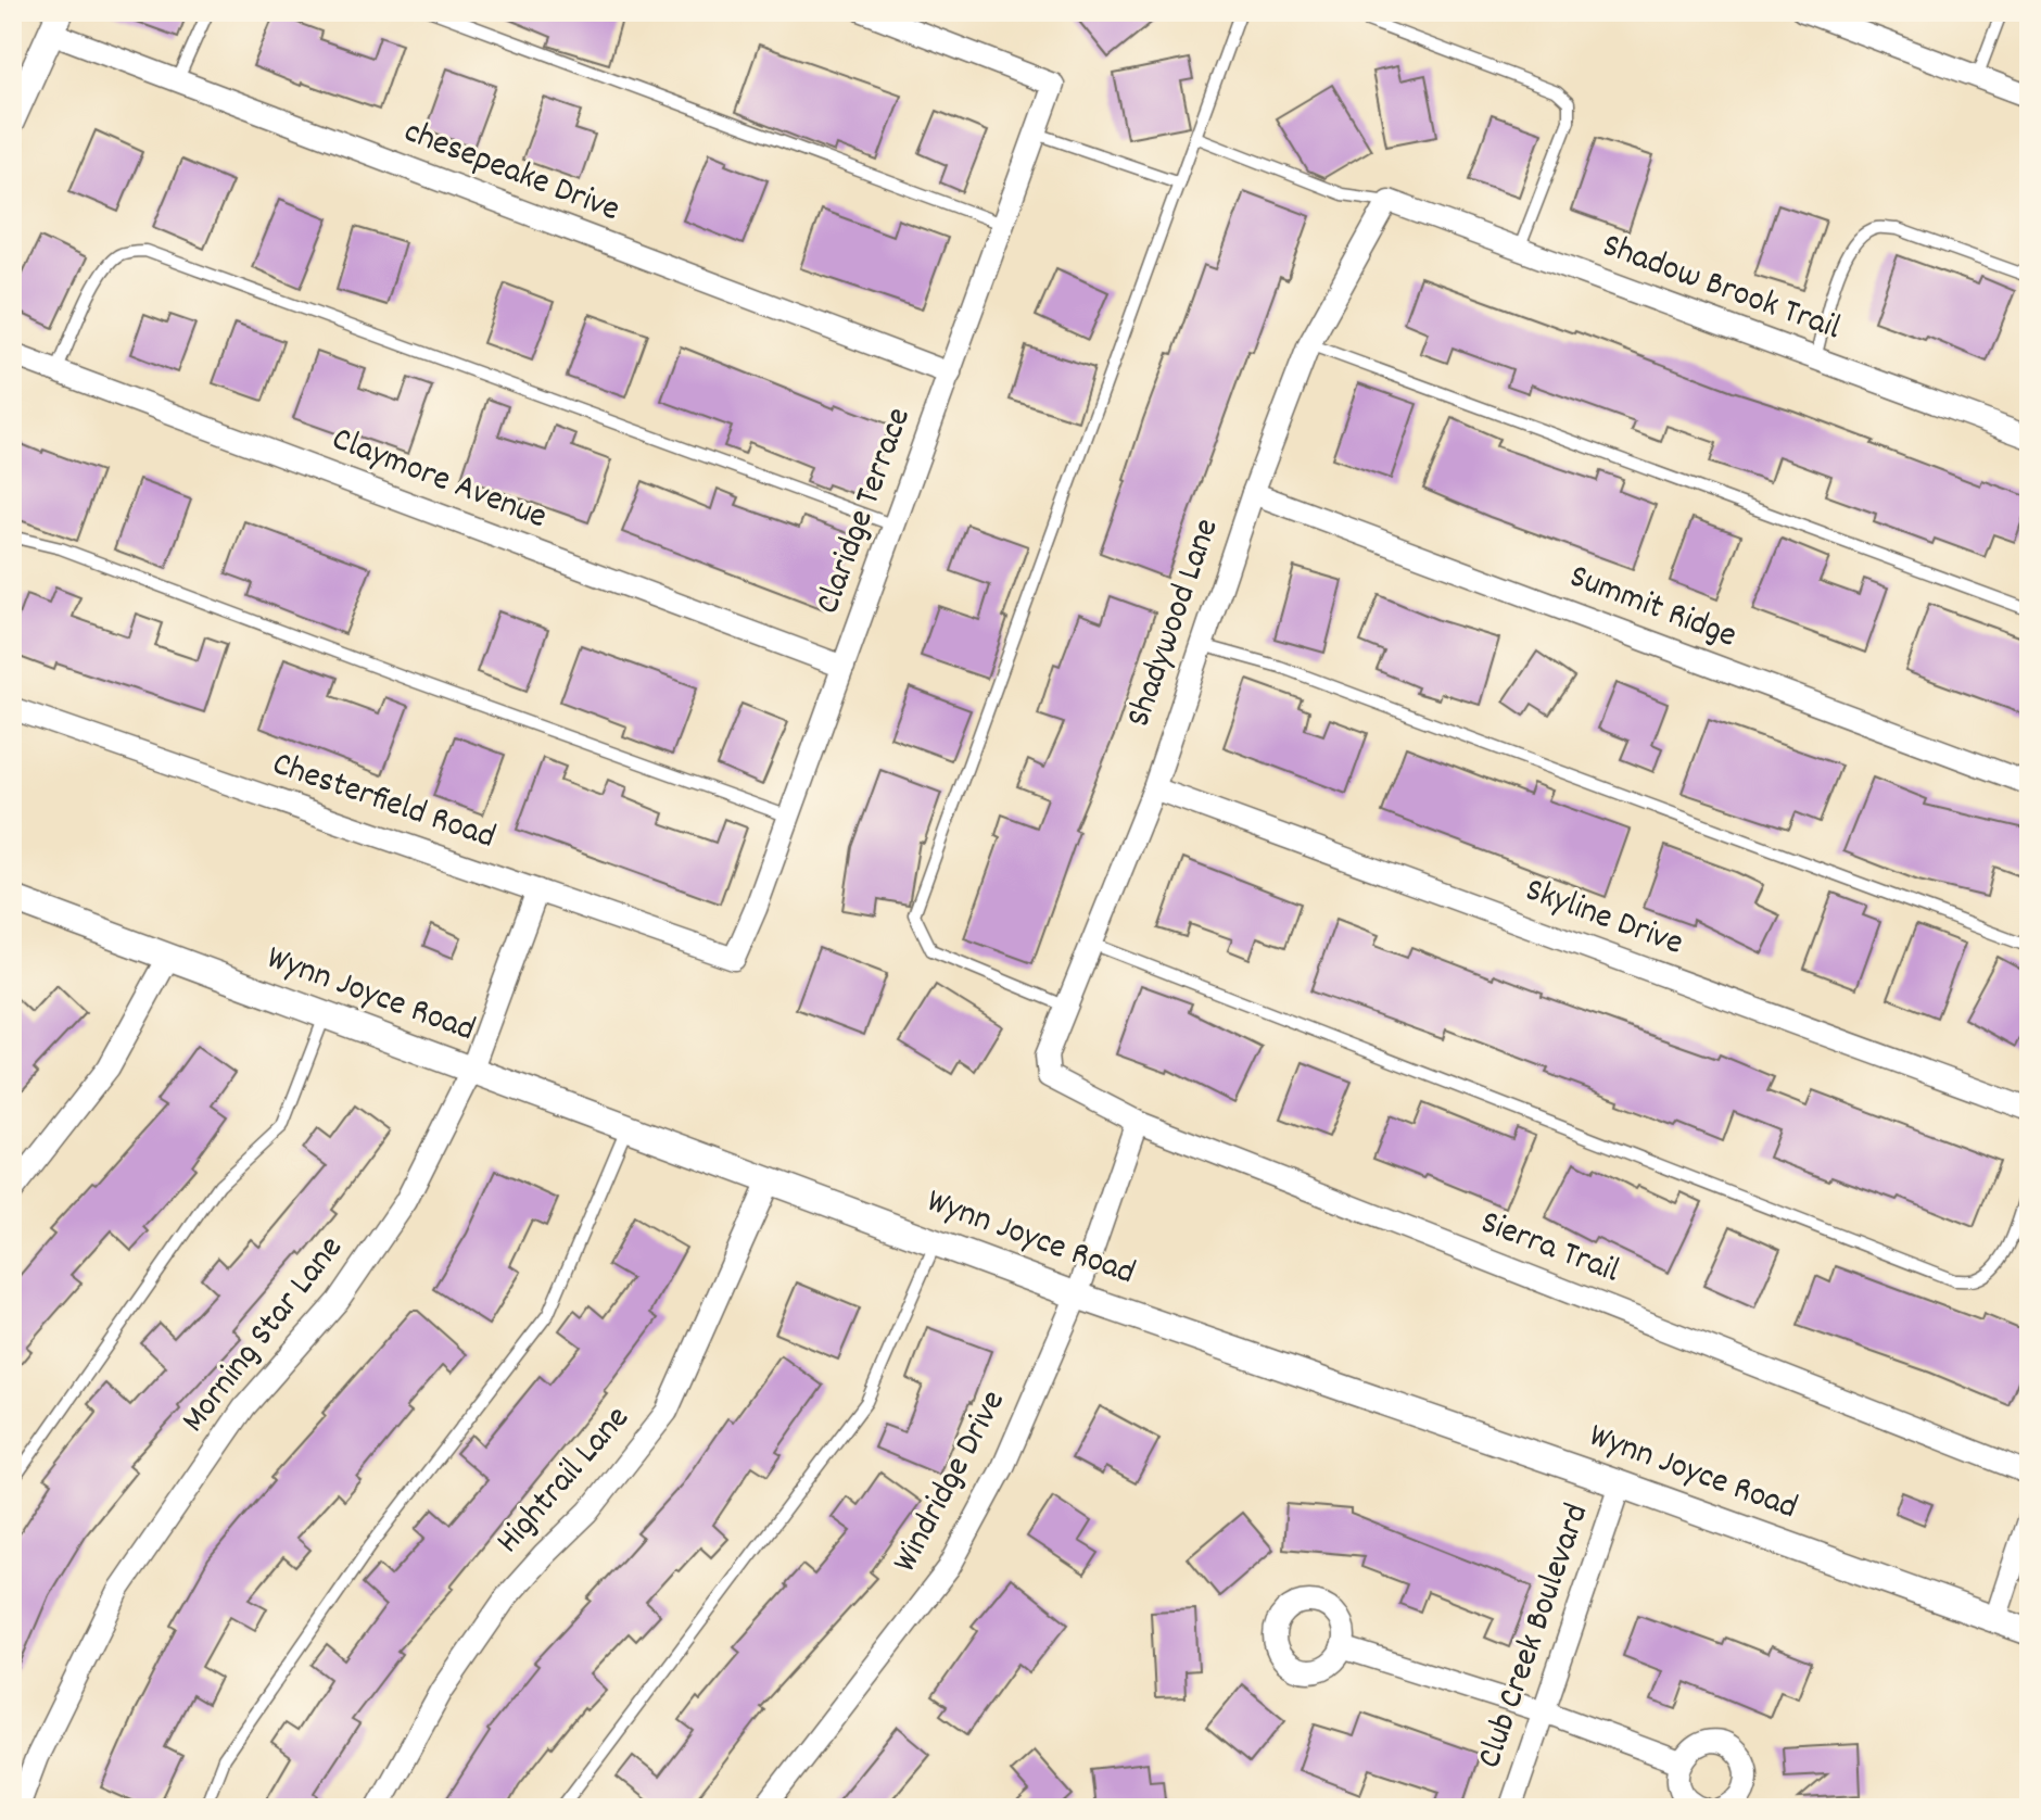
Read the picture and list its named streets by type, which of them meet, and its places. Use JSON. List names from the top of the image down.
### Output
{
  "streets": {
    "street": [
      "chesepeake Drive",
      "Shadow Brook Trail",
      "Claymore Avenue",
      "Claridge Terrace",
      "Summit Ridge",
      "Shadywood Lane",
      "Chesterfield Road",
      "Skyline Drive",
      "Wynn Joyce Road",
      "Sierra Trail",
      "Morning Star Lane",
      "Hightrail Lane",
      "Windridge Drive",
      "Club Creek Boulevard"
    ]
  },
  "crossings": [
    ["chesepeake Drive", "Claridge Terrace"],
    ["Shadow Brook Trail", "Shadywood Lane"],
    ["Claymore Avenue", "Claridge Terrace"],
    ["Claridge Terrace", "Chesterfield Road"],
    ["Summit Ridge", "Shadywood Lane"],
    ["Shadywood Lane", "Skyline Drive"],
    ["Shadywood Lane", "Sierra Trail"],
    ["Chesterfield Road", "Morning Star Lane"],
    ["Wynn Joyce Road", "Morning Star Lane"],
    ["Wynn Joyce Road", "Hightrail Lane"],
    ["Wynn Joyce Road", "Windridge Drive"],
    ["Wynn Joyce Road", "Club Creek Boulevard"],
    ["Sierra Trail", "Windridge Drive"]
  ]
}
